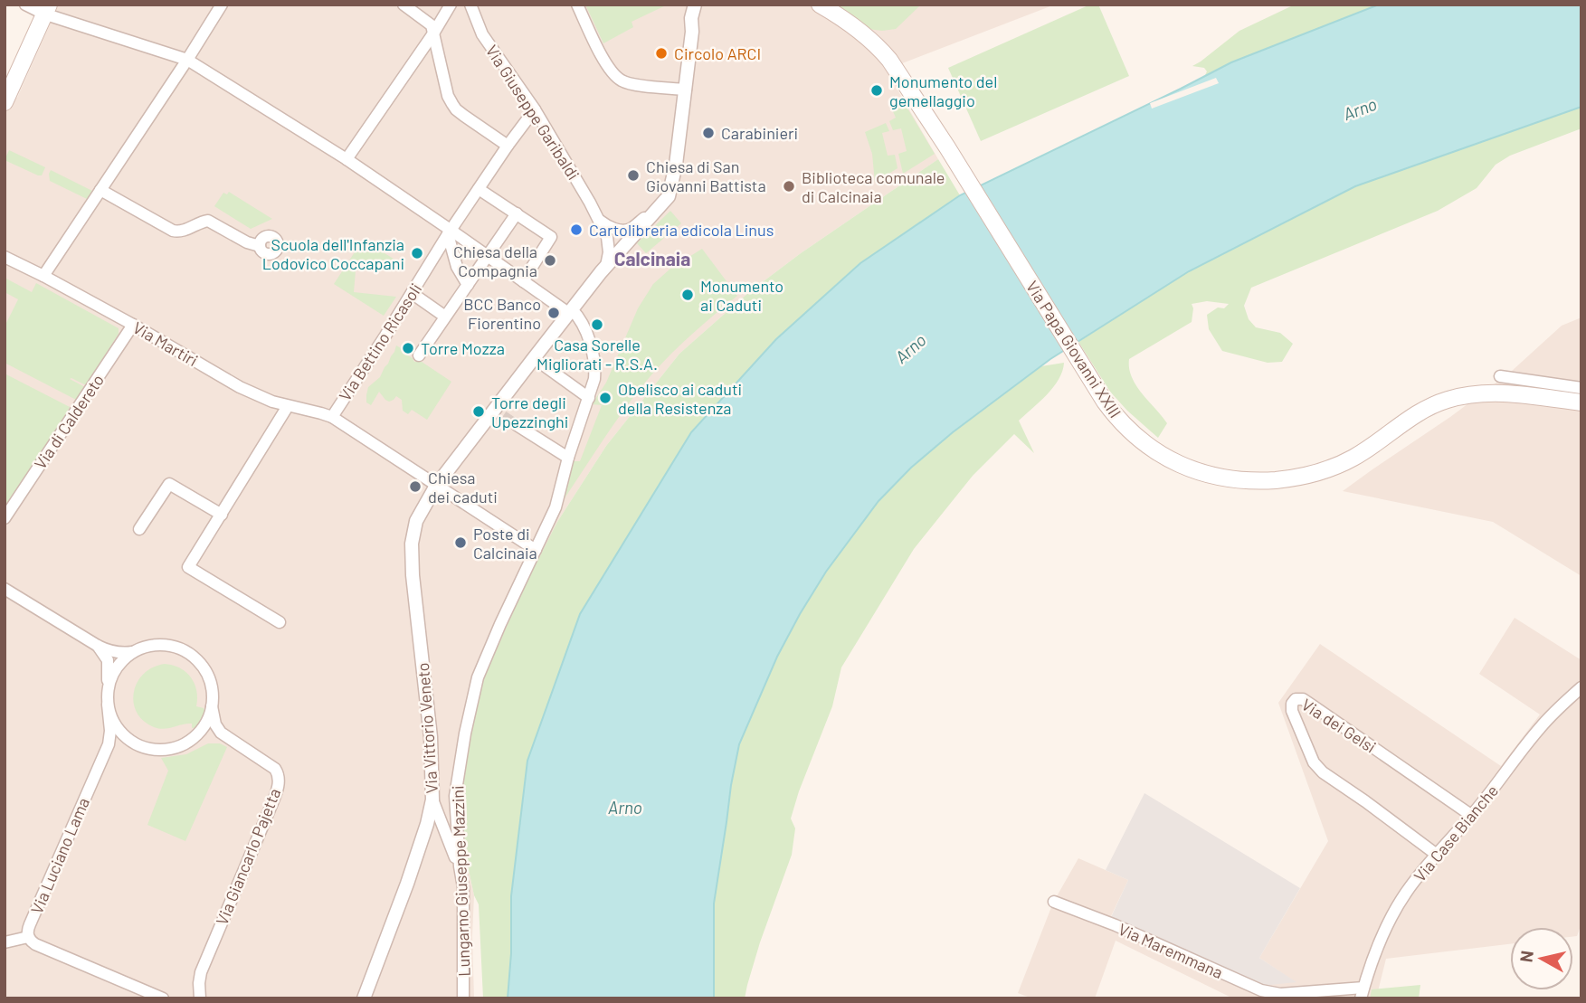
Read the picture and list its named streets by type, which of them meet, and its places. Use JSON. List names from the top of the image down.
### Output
{
  "streets": {
    "main road": ["Via Papa Giovanni XXIII"],
    "street": [
      "Via Giuseppe Garibaldi",
      "Via Bettino Ricasoli",
      "Via Martiri",
      "Via di Caldereto",
      "Via dei Gelsi",
      "Via Vittorio Veneto",
      "Via Case Bianche",
      "Via Luciano Lama",
      "Via Giancarlo Pajetta",
      "Lungarno Giuseppe Mazzini",
      "Via Maremmana"
    ]
  },
  "crossings": [
    ["Via Giuseppe Garibaldi", "Via Bettino Ricasoli"],
    ["Via Giuseppe Garibaldi", "Via Vittorio Veneto"],
    ["Via Bettino Ricasoli", "Via Martiri"],
    ["Via Martiri", "Via di Caldereto"],
    ["Via Martiri", "Via Vittorio Veneto"],
    ["Via Martiri", "Lungarno Giuseppe Mazzini"],
    ["Via dei Gelsi", "Via Case Bianche"],
    ["Via Vittorio Veneto", "Lungarno Giuseppe Mazzini"],
    ["Via Case Bianche", "Via Maremmana"],
    ["Via Luciano Lama", "Via Giancarlo Pajetta"]
  ],
  "districts": ["Calcinaia"],
  "water": ["Arno"],
  "places": [
    "Circolo ARCI",
    "Monumento del gemellaggio",
    "Carabinieri",
    "Chiesa di San Giovanni Battista",
    "Biblioteca comunale di Calcinaia",
    "Cartolibreria edicola Linus",
    "Scuola dell'Infanzia Lodovico Coccapani",
    "Chiesa della Compagnia",
    "Monumento ai Caduti",
    "BCC Banco Fiorentino",
    "Casa Sorelle Migliorati - R.S.A.",
    "Torre Mozza",
    "Obelisco ai caduti della Resistenza",
    "Torre degli Upezzinghi",
    "Chiesa dei caduti",
    "Poste di Calcinaia"
  ],
  "north": "left"
}
